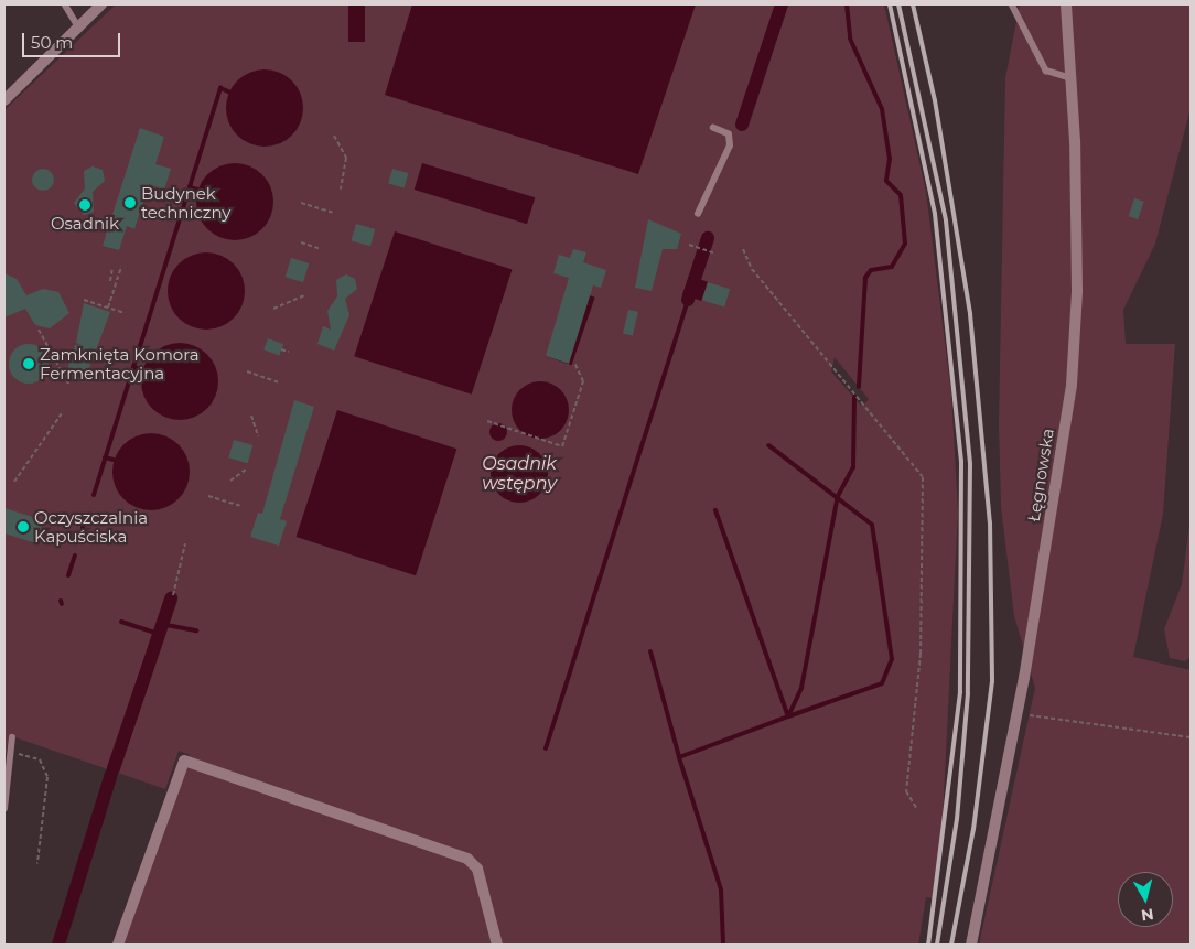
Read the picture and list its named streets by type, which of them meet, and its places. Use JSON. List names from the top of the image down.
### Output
{
  "streets": {
    "street": ["Łęgnowska"]
  },
  "water": ["Osadnik wstępny"],
  "places": [
    "Budynek techniczny",
    "Osadnik",
    "Zamknięta Komora Fermentacyjna",
    "Oczyszczalnia Kapuściska"
  ],
  "scale_bar": "50 m",
  "north": "bottom"
}
